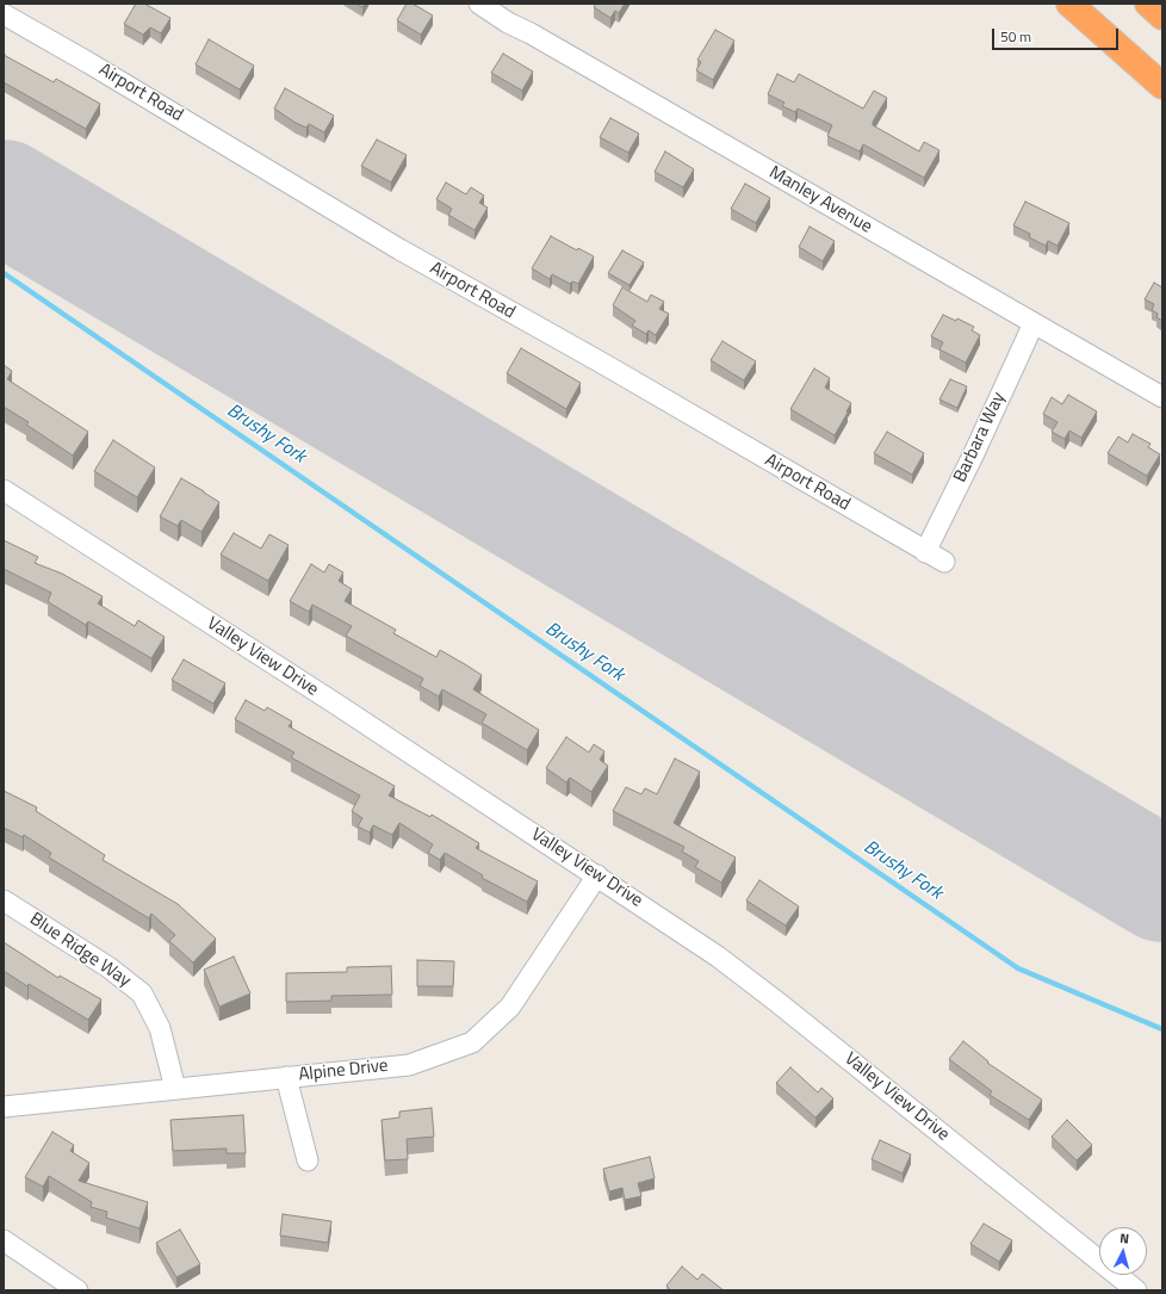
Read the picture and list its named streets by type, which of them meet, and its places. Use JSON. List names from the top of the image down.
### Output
{
  "streets": {
    "street": [
      "Airport Road",
      "Manley Avenue",
      "Barbara Way",
      "Valley View Drive",
      "Blue Ridge Way",
      "Alpine Drive"
    ]
  },
  "crossings": [
    ["Airport Road", "Barbara Way"],
    ["Manley Avenue", "Barbara Way"],
    ["Valley View Drive", "Alpine Drive"],
    ["Blue Ridge Way", "Alpine Drive"]
  ],
  "water": ["Brushy Fork"],
  "scale_bar": "50 m",
  "north": "top"
}
